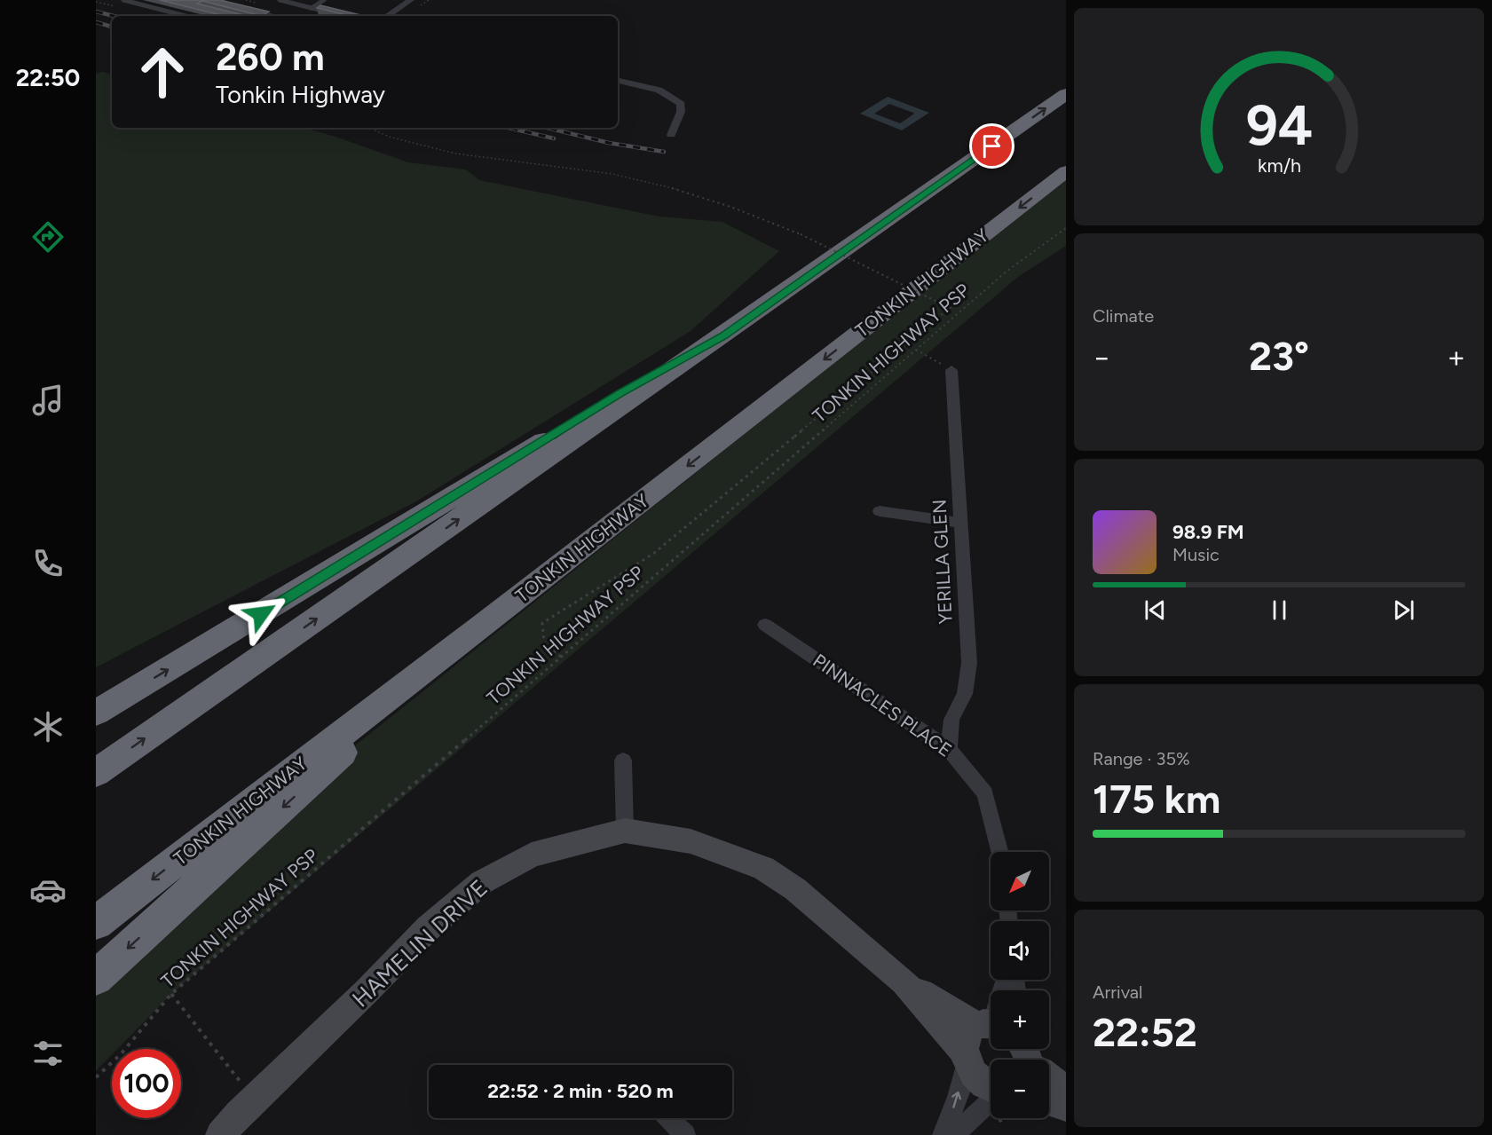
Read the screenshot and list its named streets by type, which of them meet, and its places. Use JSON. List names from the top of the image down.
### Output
{
  "streets": {
    "highway": ["TONKIN HIGHWAY"],
    "street": ["YERILLA GLEN", "PINNACLES PLACE", "HAMELIN DRIVE"],
    "path": ["TONKIN HIGHWAY PSP"]
  },
  "crossings": [
    ["YERILLA GLEN", "PINNACLES PLACE"]
  ],
  "north": "bottom left",
  "page": {
    "tabs": "22:50",
    "turn": ["260 m", "Tonkin Highway"],
    "tile": [
      "Climate",
      ["Range · 35%", "175 km"],
      ["Arrival", "22:52"]
    ],
    "heat": ["−", "23°", "+"],
    "song": ["98.9 FM", "Music"],
    "map_buttons": ["+", "−"],
    "limit": "100",
    "trip": "22:52 · 2 min · 520 m",
    "gauge": ["94", "km/h"]
  }
}
